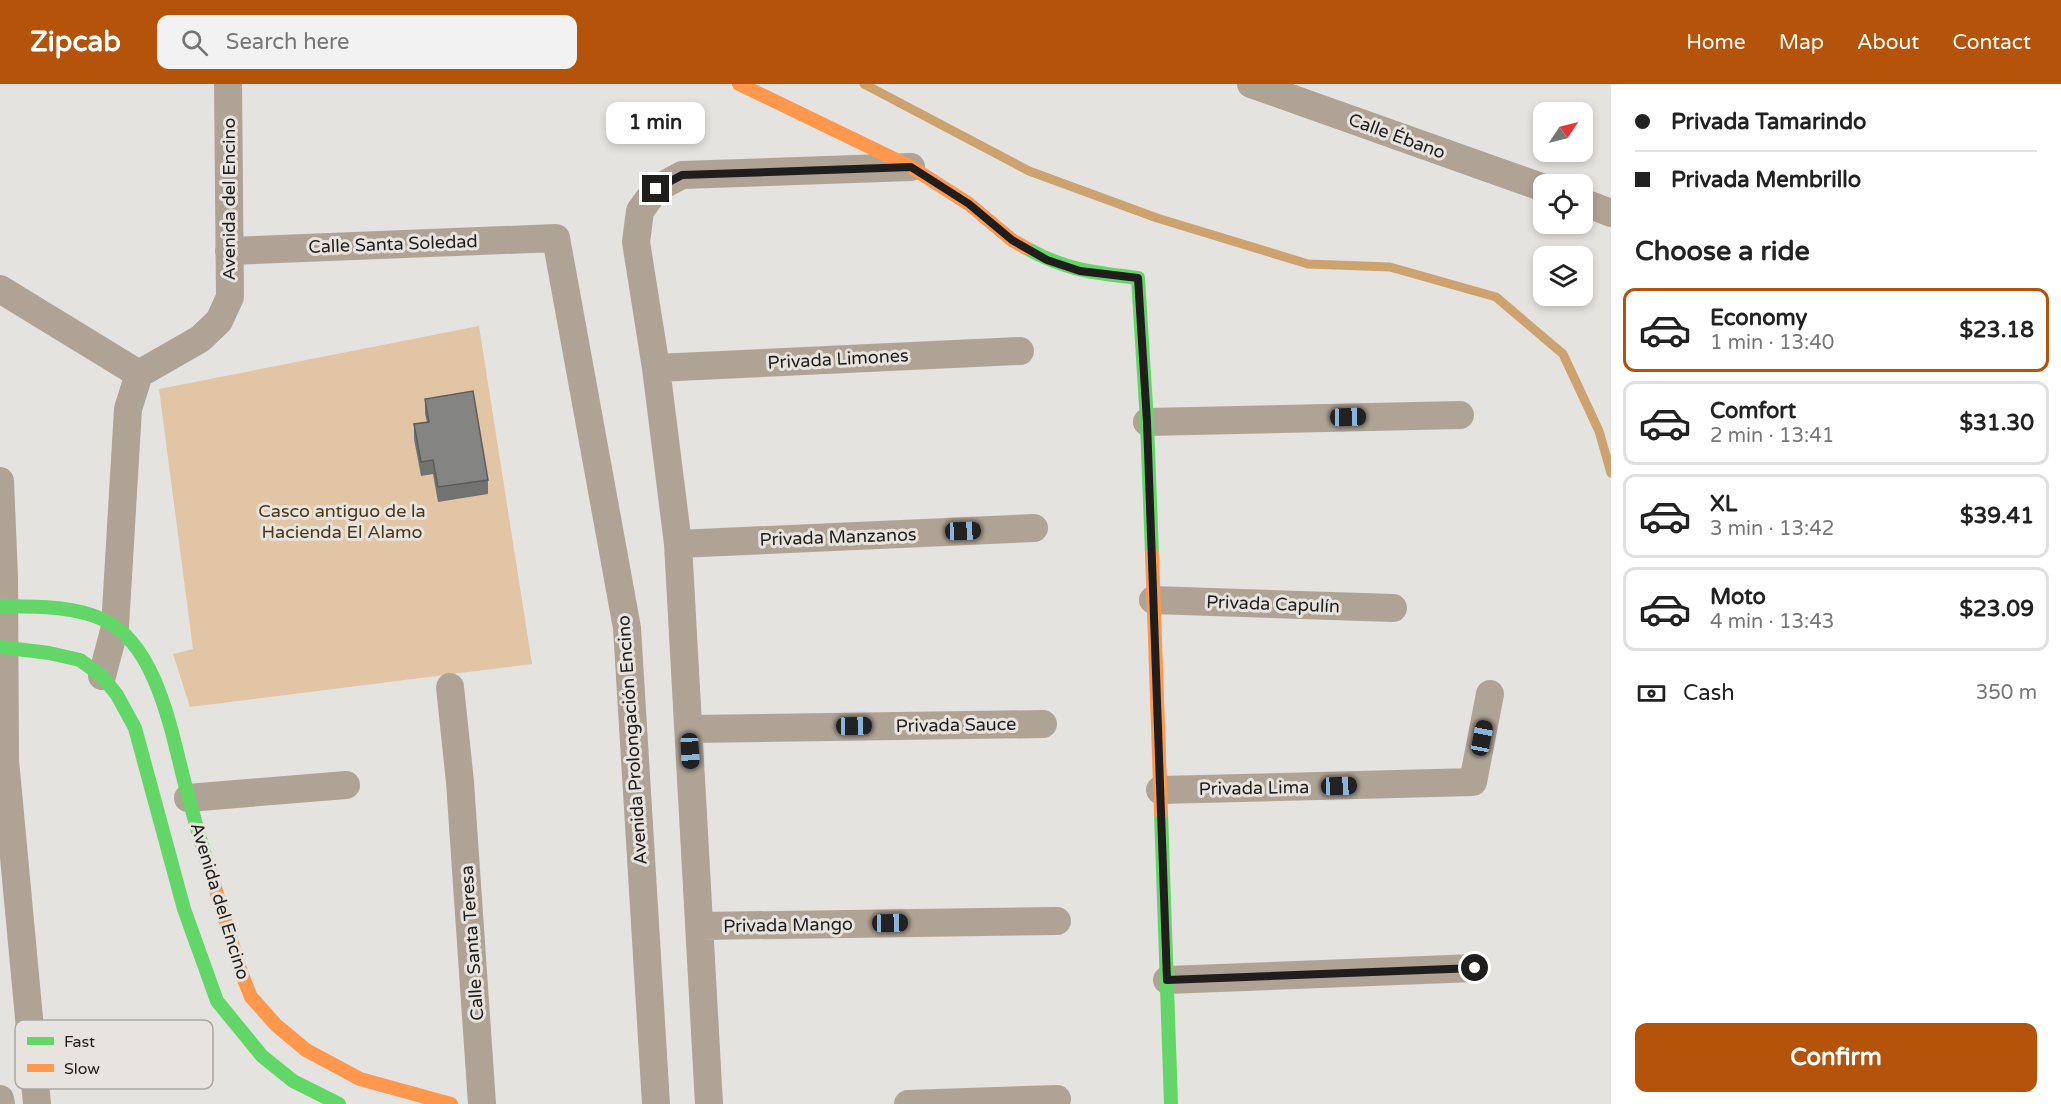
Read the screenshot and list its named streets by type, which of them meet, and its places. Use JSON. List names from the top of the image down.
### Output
{
  "streets": {
    "street": [
      "Calle Ébano",
      "Avenida del Encino",
      "Calle Santa Soledad",
      "Privada Limones",
      "Privada Manzanos",
      "Privada Capulín",
      "Privada Sauce",
      "Avenida Prolongación Encino",
      "Privada Lima",
      "Privada Mango",
      "Calle Santa Teresa"
    ]
  },
  "crossings": [
    ["Avenida del Encino", "Calle Santa Soledad"],
    ["Calle Santa Soledad", "Avenida Prolongación Encino"]
  ],
  "parks": ["Casco antiguo de la Hacienda El Alamo"],
  "legend": ["Fast", "Slow"],
  "north": "top right",
  "page": {
    "header": "Zipcab",
    "search": "Search here",
    "nav": [
      "Home",
      "Map",
      "About",
      "Contact"
    ],
    "banner": ["Privada Tamarindo", "Privada Membrillo"],
    "bubble": "1 min",
    "heading": "Choose a ride",
    "list": [
      {
        "name": "Economy",
        "note": "1 min · 13:40",
        "value": "$23.18"
      },
      {
        "name": "Comfort",
        "note": "2 min · 13:41",
        "value": "$31.30"
      },
      {
        "name": "XL",
        "note": "3 min · 13:42",
        "value": "$39.41"
      },
      {
        "name": "Moto",
        "note": "4 min · 13:43",
        "value": "$23.09"
      }
    ],
    "pay": ["Cash", "350 m"],
    "buttons": "Confirm"
  }
}
